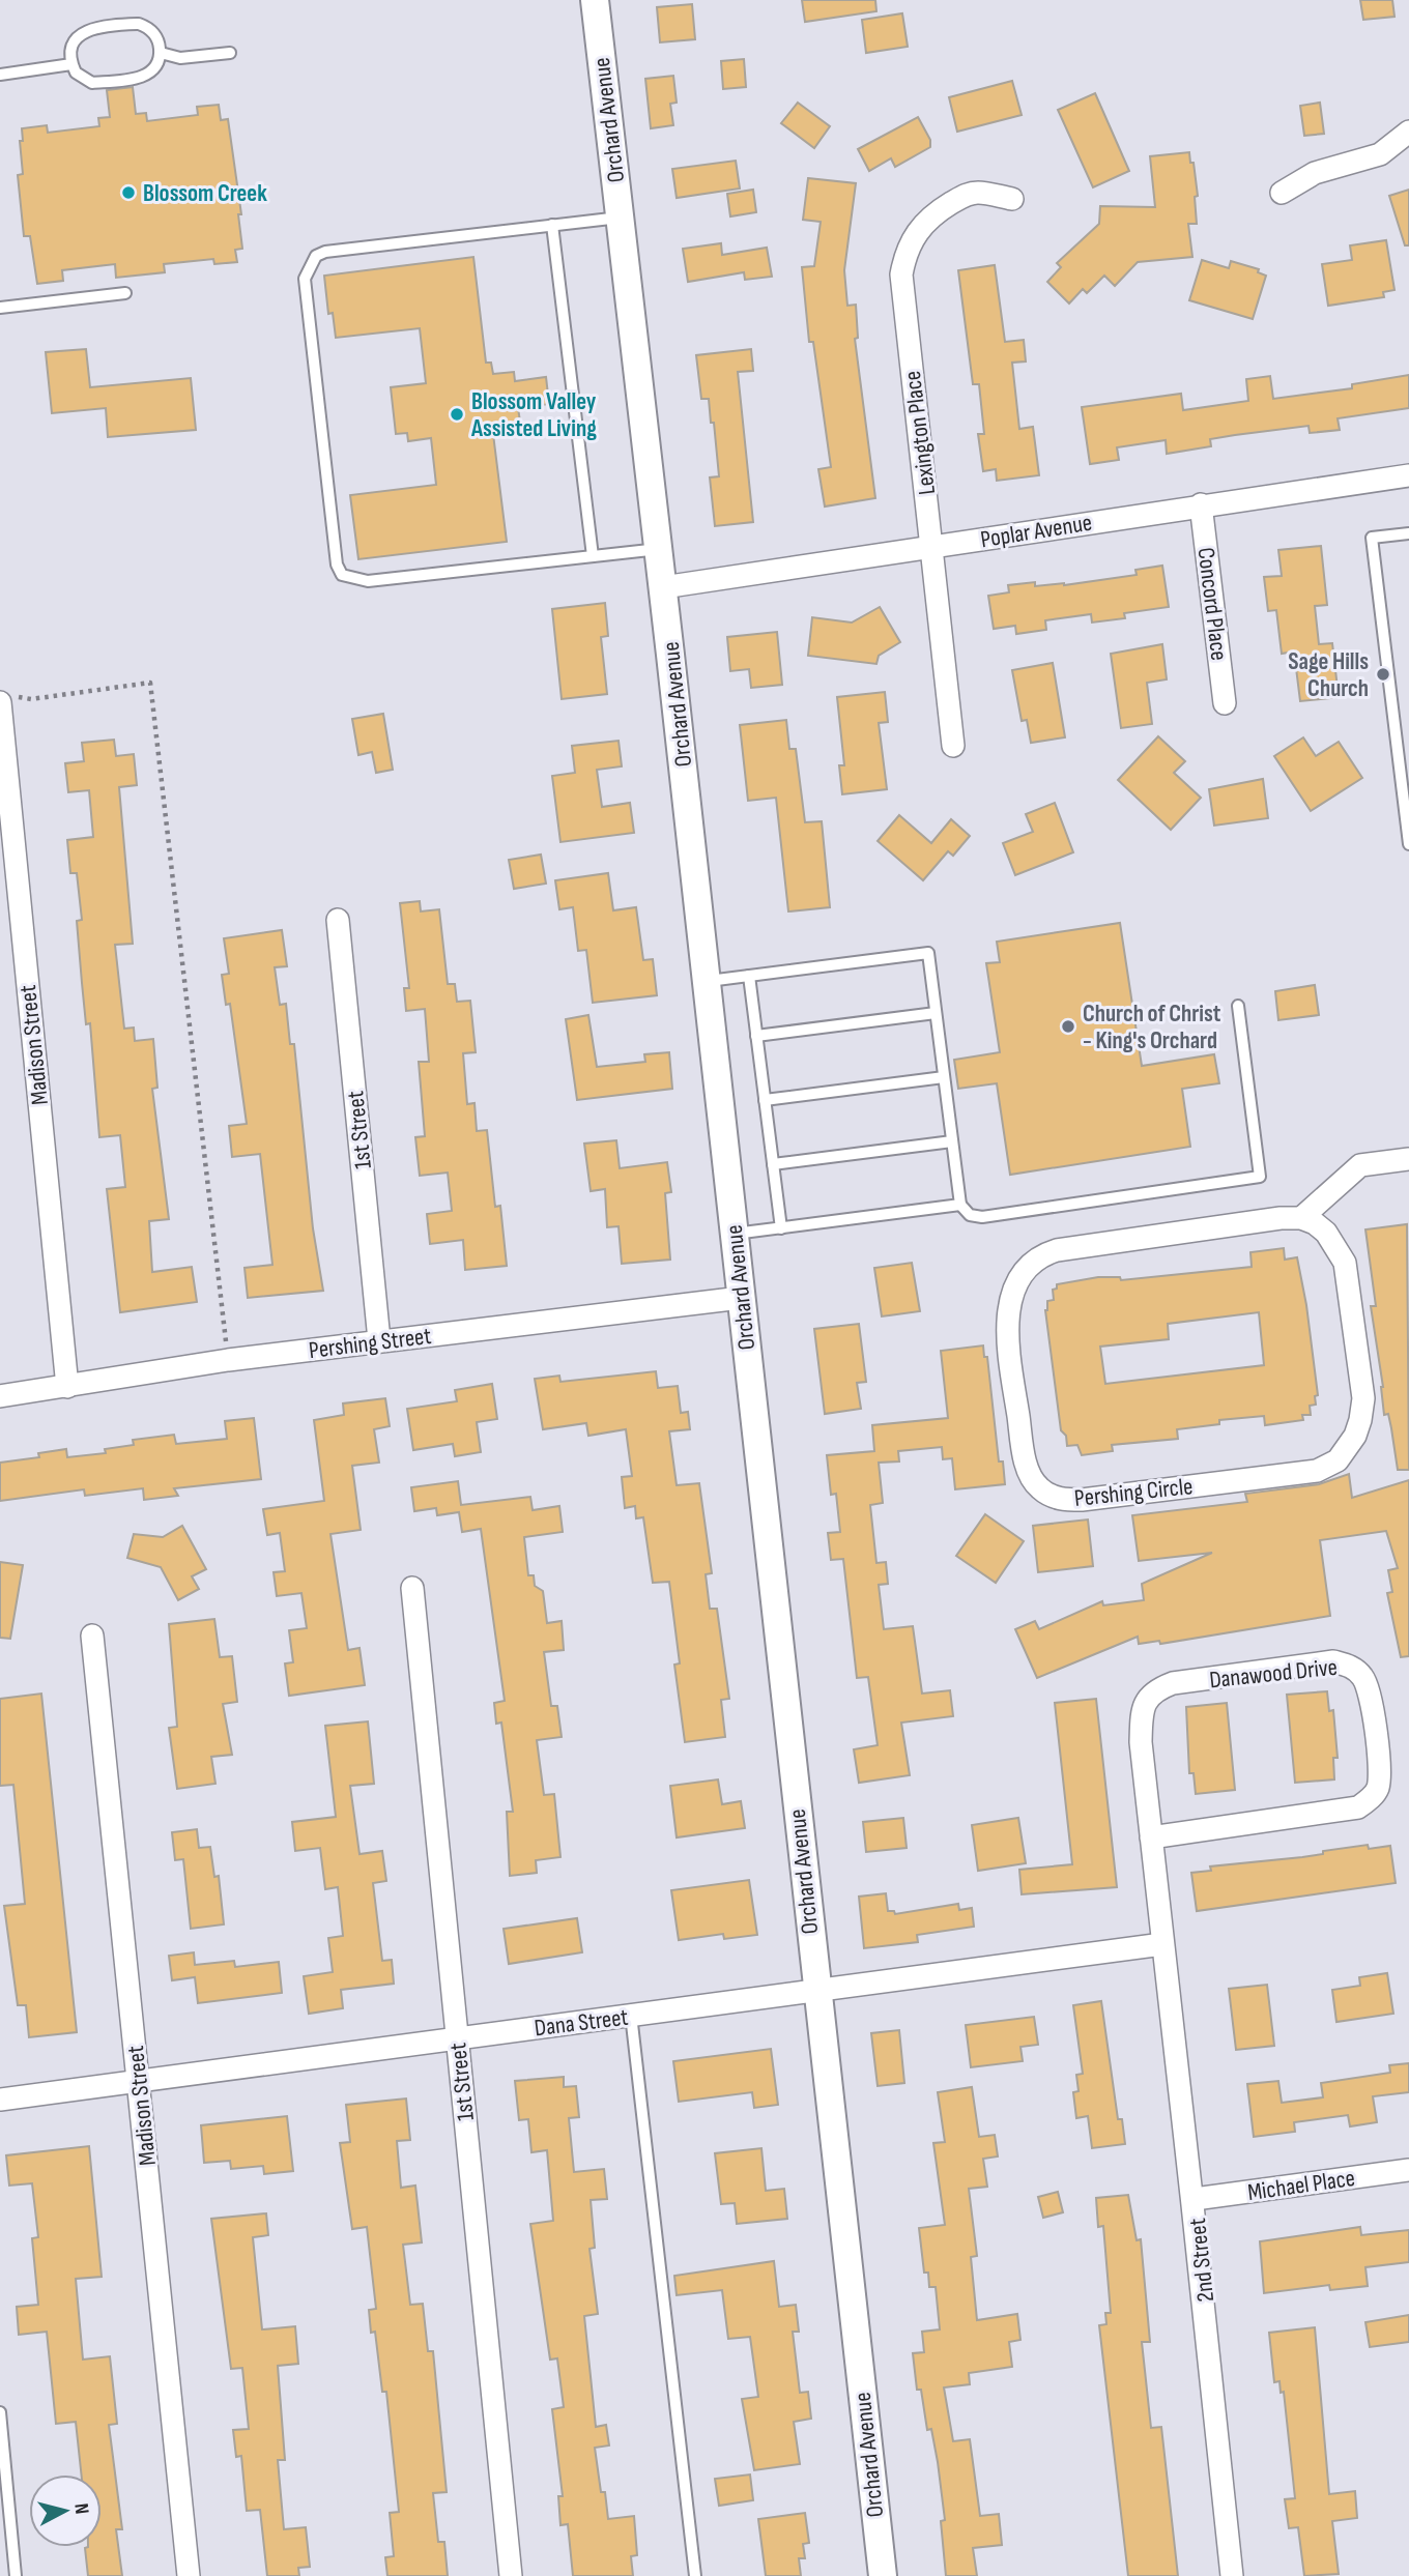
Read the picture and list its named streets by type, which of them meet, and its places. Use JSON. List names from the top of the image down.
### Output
{
  "streets": {
    "street": [
      "Orchard Avenue",
      "Lexington Place",
      "Poplar Avenue",
      "Concord Place",
      "Madison Street",
      "1st Street",
      "Pershing Street",
      "Pershing Circle",
      "Danawood Drive",
      "Dana Street",
      "Michael Place",
      "2nd Street"
    ]
  },
  "crossings": [
    ["Orchard Avenue", "Poplar Avenue"],
    ["Orchard Avenue", "Pershing Street"],
    ["Orchard Avenue", "Dana Street"],
    ["Lexington Place", "Poplar Avenue"],
    ["Poplar Avenue", "Concord Place"],
    ["Madison Street", "Pershing Street"],
    ["Madison Street", "Dana Street"],
    ["1st Street", "Pershing Street"],
    ["1st Street", "Dana Street"],
    ["Danawood Drive", "Dana Street"],
    ["Danawood Drive", "2nd Street"],
    ["Dana Street", "2nd Street"],
    ["Michael Place", "2nd Street"]
  ],
  "places": [
    "Blossom Creek",
    "Blossom Valley Assisted Living",
    "Sage Hills Church",
    "Church of Christ - King's Orchard"
  ],
  "north": "right"
}
